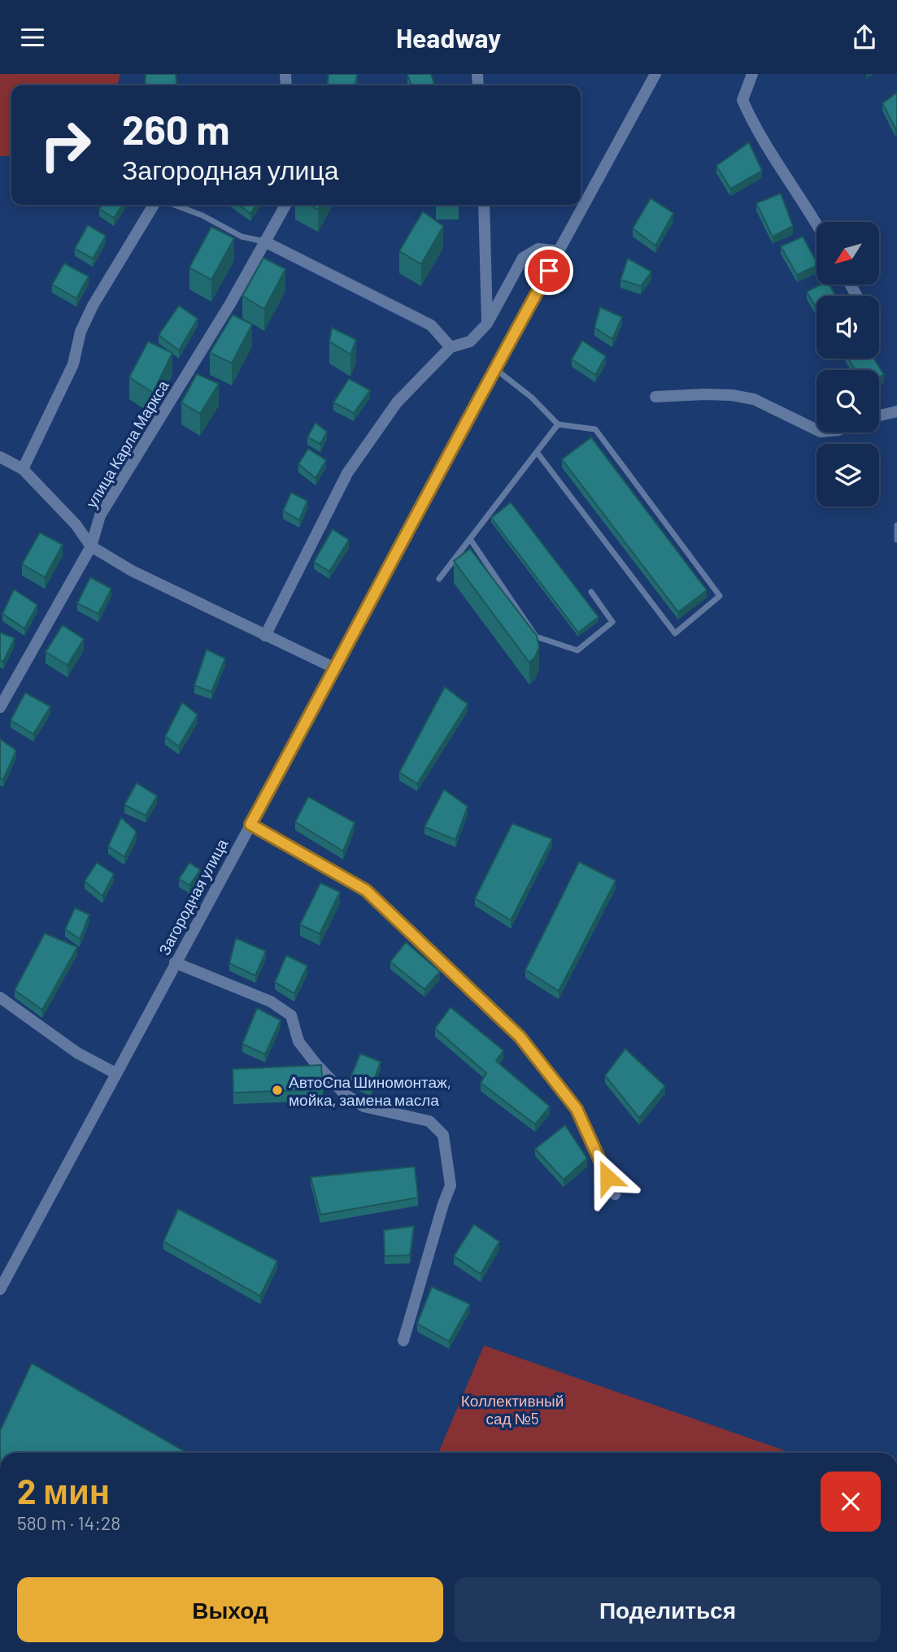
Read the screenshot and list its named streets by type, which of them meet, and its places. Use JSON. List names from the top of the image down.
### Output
{
  "streets": {
    "street": ["улица Карла Маркса", "Загородная улица"]
  },
  "parks": ["Коллективный сад №5"],
  "places": ["АвтоСпа Шиномонтаж, мойка, замена масла"],
  "north": "bottom left",
  "page": {
    "header": "Headway",
    "turn": ["260 m", "Загородная улица"],
    "heading": ["2 мин", "580 m · 14:28"],
    "buttons": ["Выход", "Поделиться"]
  }
}
